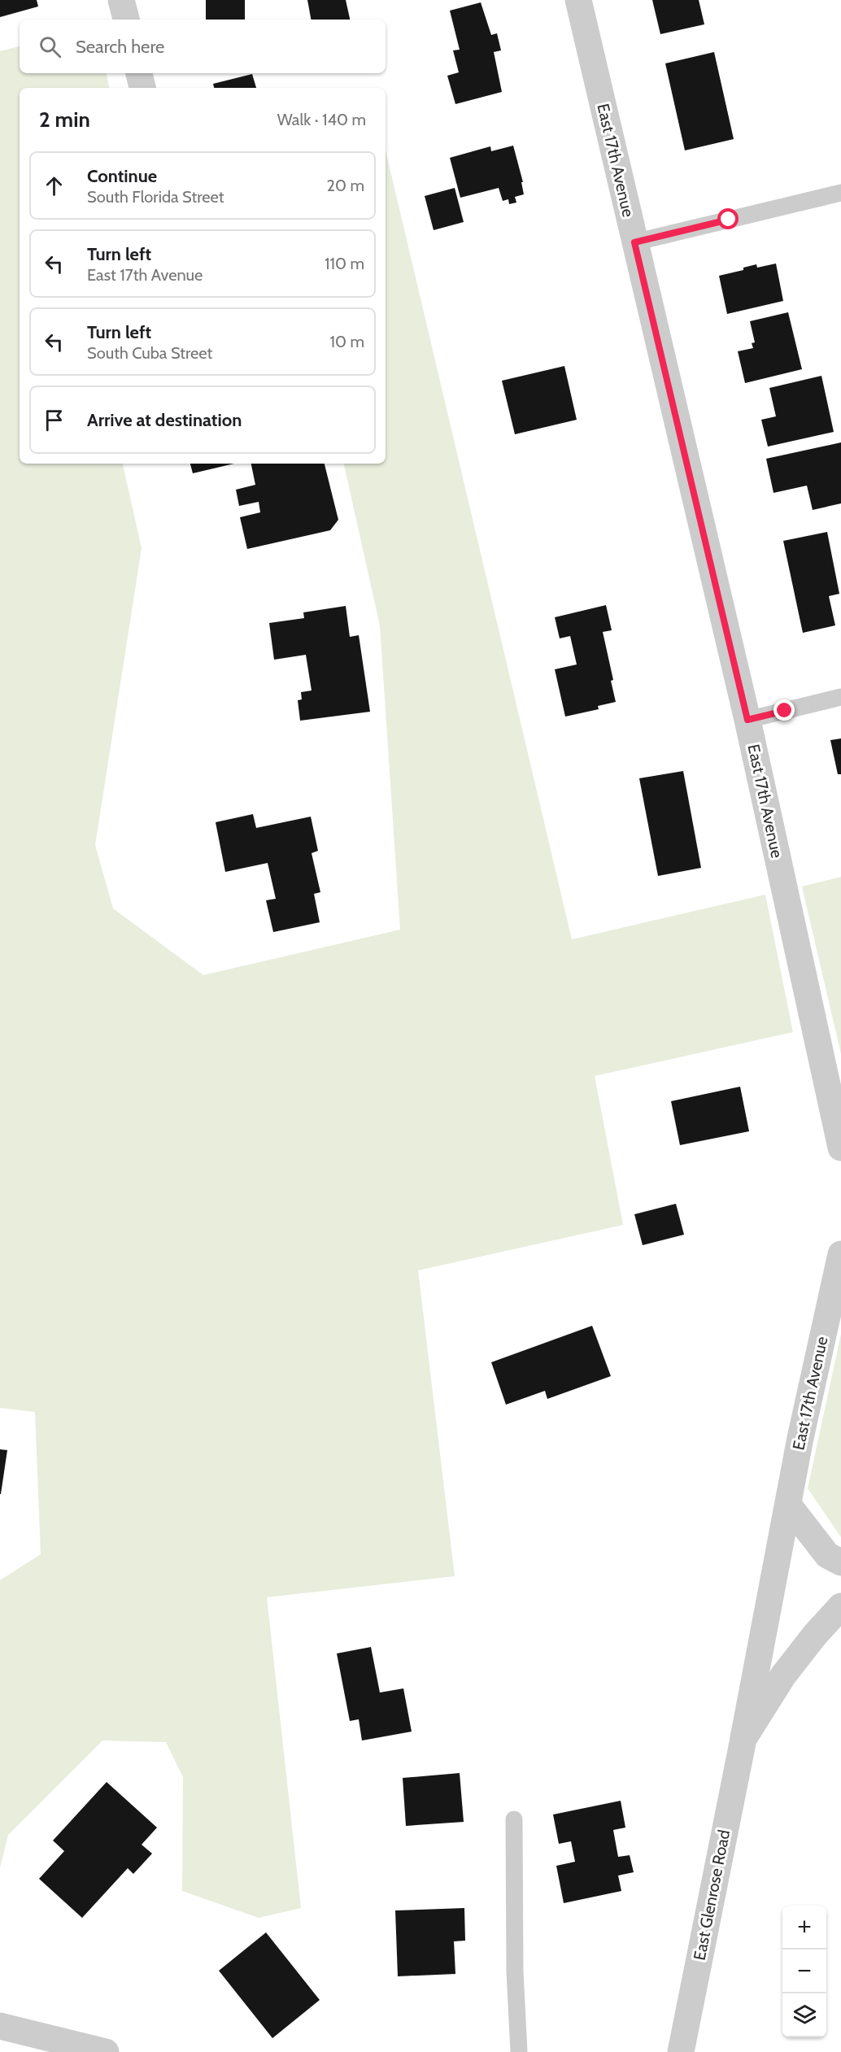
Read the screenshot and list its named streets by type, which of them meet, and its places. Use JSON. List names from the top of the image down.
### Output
{
  "streets": {
    "street": ["East 17th Avenue", "East Glenrose Road"]
  },
  "crossings": [
    ["East 17th Avenue", "East Glenrose Road"]
  ],
  "page": {
    "search": "Search here",
    "heading": ["2 min", "Walk · 140 m"],
    "list": [
      ["Continue", "South Florida Street", "20 m"],
      ["Turn left", "East 17th Avenue", "110 m"],
      ["Turn left", "South Cuba Street", "10 m"],
      "Arrive at destination"
    ],
    "map_buttons": ["+", "−"]
  }
}
